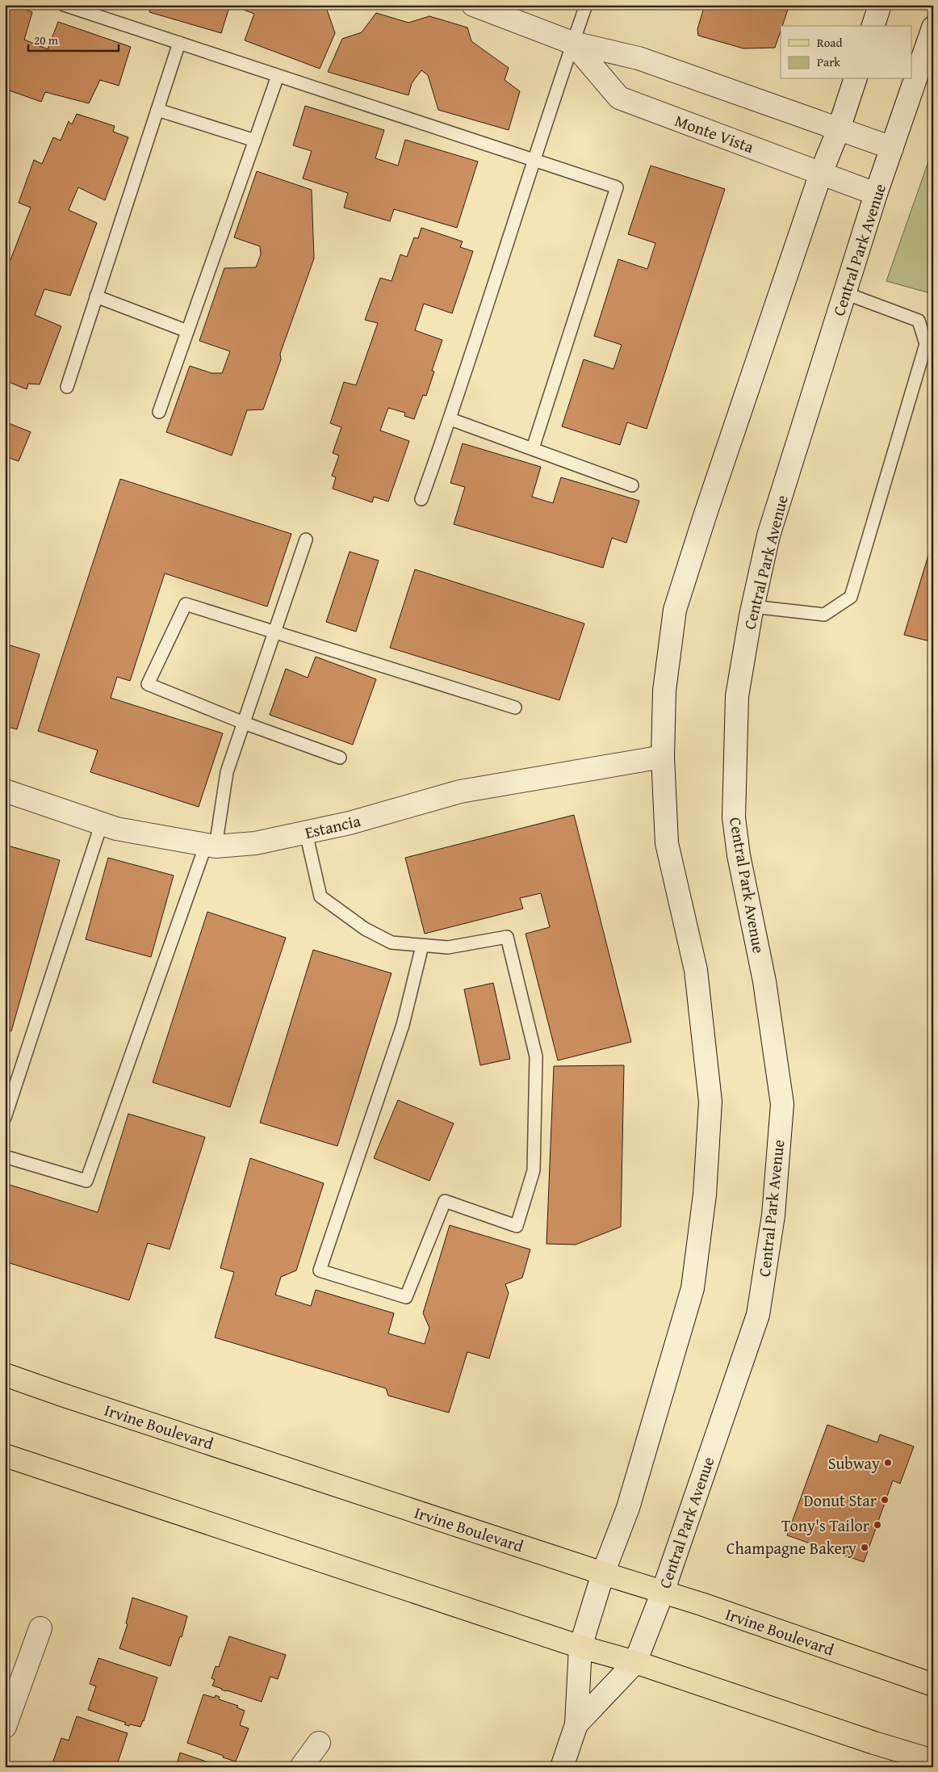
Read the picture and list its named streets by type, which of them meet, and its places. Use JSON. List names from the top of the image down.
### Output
{
  "streets": {
    "main road": ["Irvine Boulevard"],
    "street": ["Monte Vista", "Central Park Avenue", "Estancia"]
  },
  "crossings": [
    ["Monte Vista", "Central Park Avenue"],
    ["Central Park Avenue", "Estancia"],
    ["Central Park Avenue", "Irvine Boulevard"]
  ],
  "places": [
    "Subway",
    "Donut Star",
    "Tony's Tailor",
    "Champagne Bakery"
  ],
  "legend": ["Road", "Park"],
  "scale_bar": "20 m"
}
